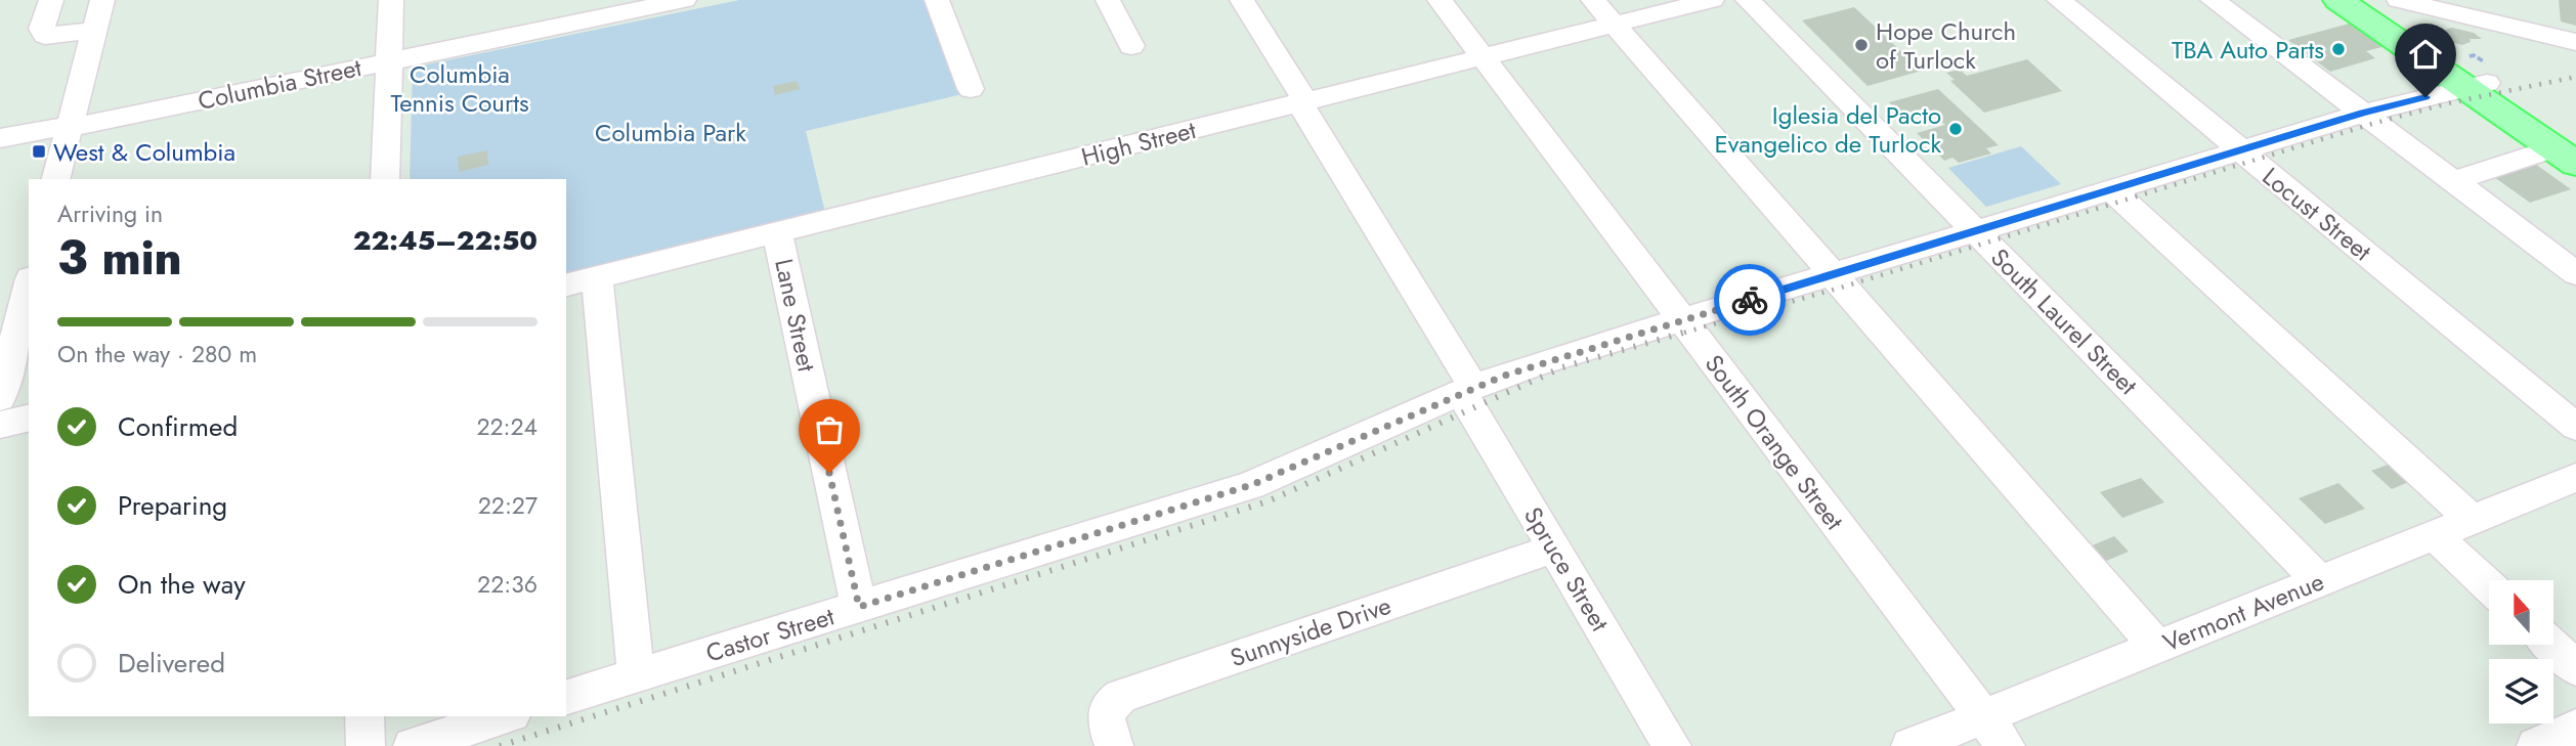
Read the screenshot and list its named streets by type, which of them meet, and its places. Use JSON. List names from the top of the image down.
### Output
{
  "streets": {
    "street": [
      "Columbia Street",
      "High Street",
      "Locust Street",
      "Lane Street",
      "South Laurel Street",
      "South Orange Street",
      "Spruce Street",
      "Vermont Avenue",
      "Sunnyside Drive",
      "Castor Street"
    ]
  },
  "crossings": [
    ["High Street", "Lane Street"],
    ["High Street", "South Orange Street"],
    ["High Street", "Spruce Street"],
    ["Locust Street", "Castor Street"],
    ["Lane Street", "Castor Street"],
    ["South Laurel Street", "Vermont Avenue"],
    ["South Laurel Street", "Castor Street"],
    ["South Orange Street", "Vermont Avenue"],
    ["South Orange Street", "Castor Street"],
    ["Spruce Street", "Sunnyside Drive"],
    ["Spruce Street", "Castor Street"]
  ],
  "parks": ["Columbia Tennis Courts", "Columbia Park"],
  "places": {
    "other": ["Hope Church of Turlock", "TBA Auto Parts", "Iglesia del Pacto Evangelico de Turlock"],
    "transit": ["West & Columbia"]
  },
  "north": "top",
  "page": {
    "heading": ["3 min", "Arriving in", "22:45–22:50"],
    "bar": "On the way · 280 m",
    "list": [
      ["Confirmed", "22:24"],
      ["Preparing", "22:27"],
      ["On the way", "22:36"],
      "Delivered"
    ]
  }
}
